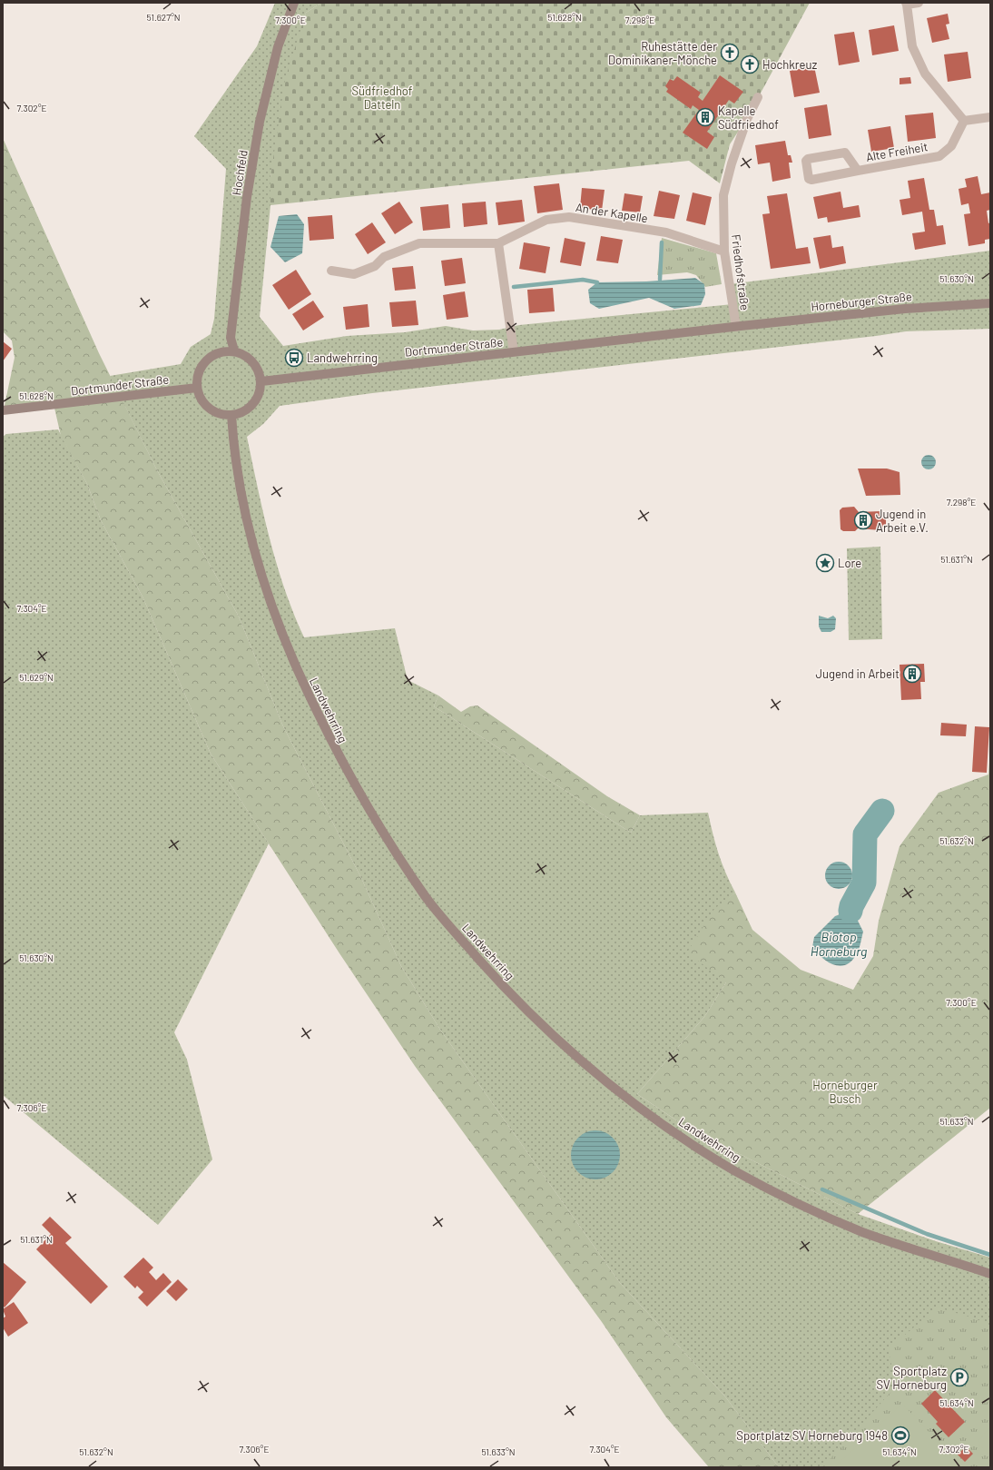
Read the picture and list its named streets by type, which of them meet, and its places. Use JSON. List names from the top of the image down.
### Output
{
  "streets": {
    "main road": [
      "Hochfeld",
      "Horneburger Straße",
      "Dortmunder Straße",
      "Landwehrring"
    ],
    "street": ["Alte Freiheit", "An der Kapelle", "Friedhofstraße"]
  },
  "crossings": [
    ["Hochfeld", "Dortmunder Straße"],
    ["Hochfeld", "Landwehrring"],
    ["An der Kapelle", "Friedhofstraße"],
    ["Friedhofstraße", "Horneburger Straße"],
    ["Friedhofstraße", "Dortmunder Straße"],
    ["Horneburger Straße", "Dortmunder Straße"],
    ["Dortmunder Straße", "Landwehrring"]
  ],
  "water": ["Biotop Horneburg"],
  "parks": ["Südfriedhof Datteln", "Horneburger Busch"],
  "places": {
    "church": ["Ruhestätte der Dominikaner-Mönche", "Hochkreuz"],
    "building": ["Kapelle Südfriedhof", "Jugend in Arbeit e.V.", "Jugend in Arbeit"],
    "bus stop": ["Landwehrring"],
    "place": ["Lore"],
    "parking": ["Sportplatz SV Horneburg"],
    "sports": ["Sportplatz SV Horneburg 1948"]
  },
  "coordinates": [
    "51.627°N",
    "51.628°N",
    "7.300°E",
    "7.298°E",
    "7.302°E",
    "51.630°N",
    "51.631°N",
    "7.304°E",
    "51.629°N",
    "51.632°N",
    "7.306°E",
    "51.633°N",
    "51.634°N"
  ]
}
